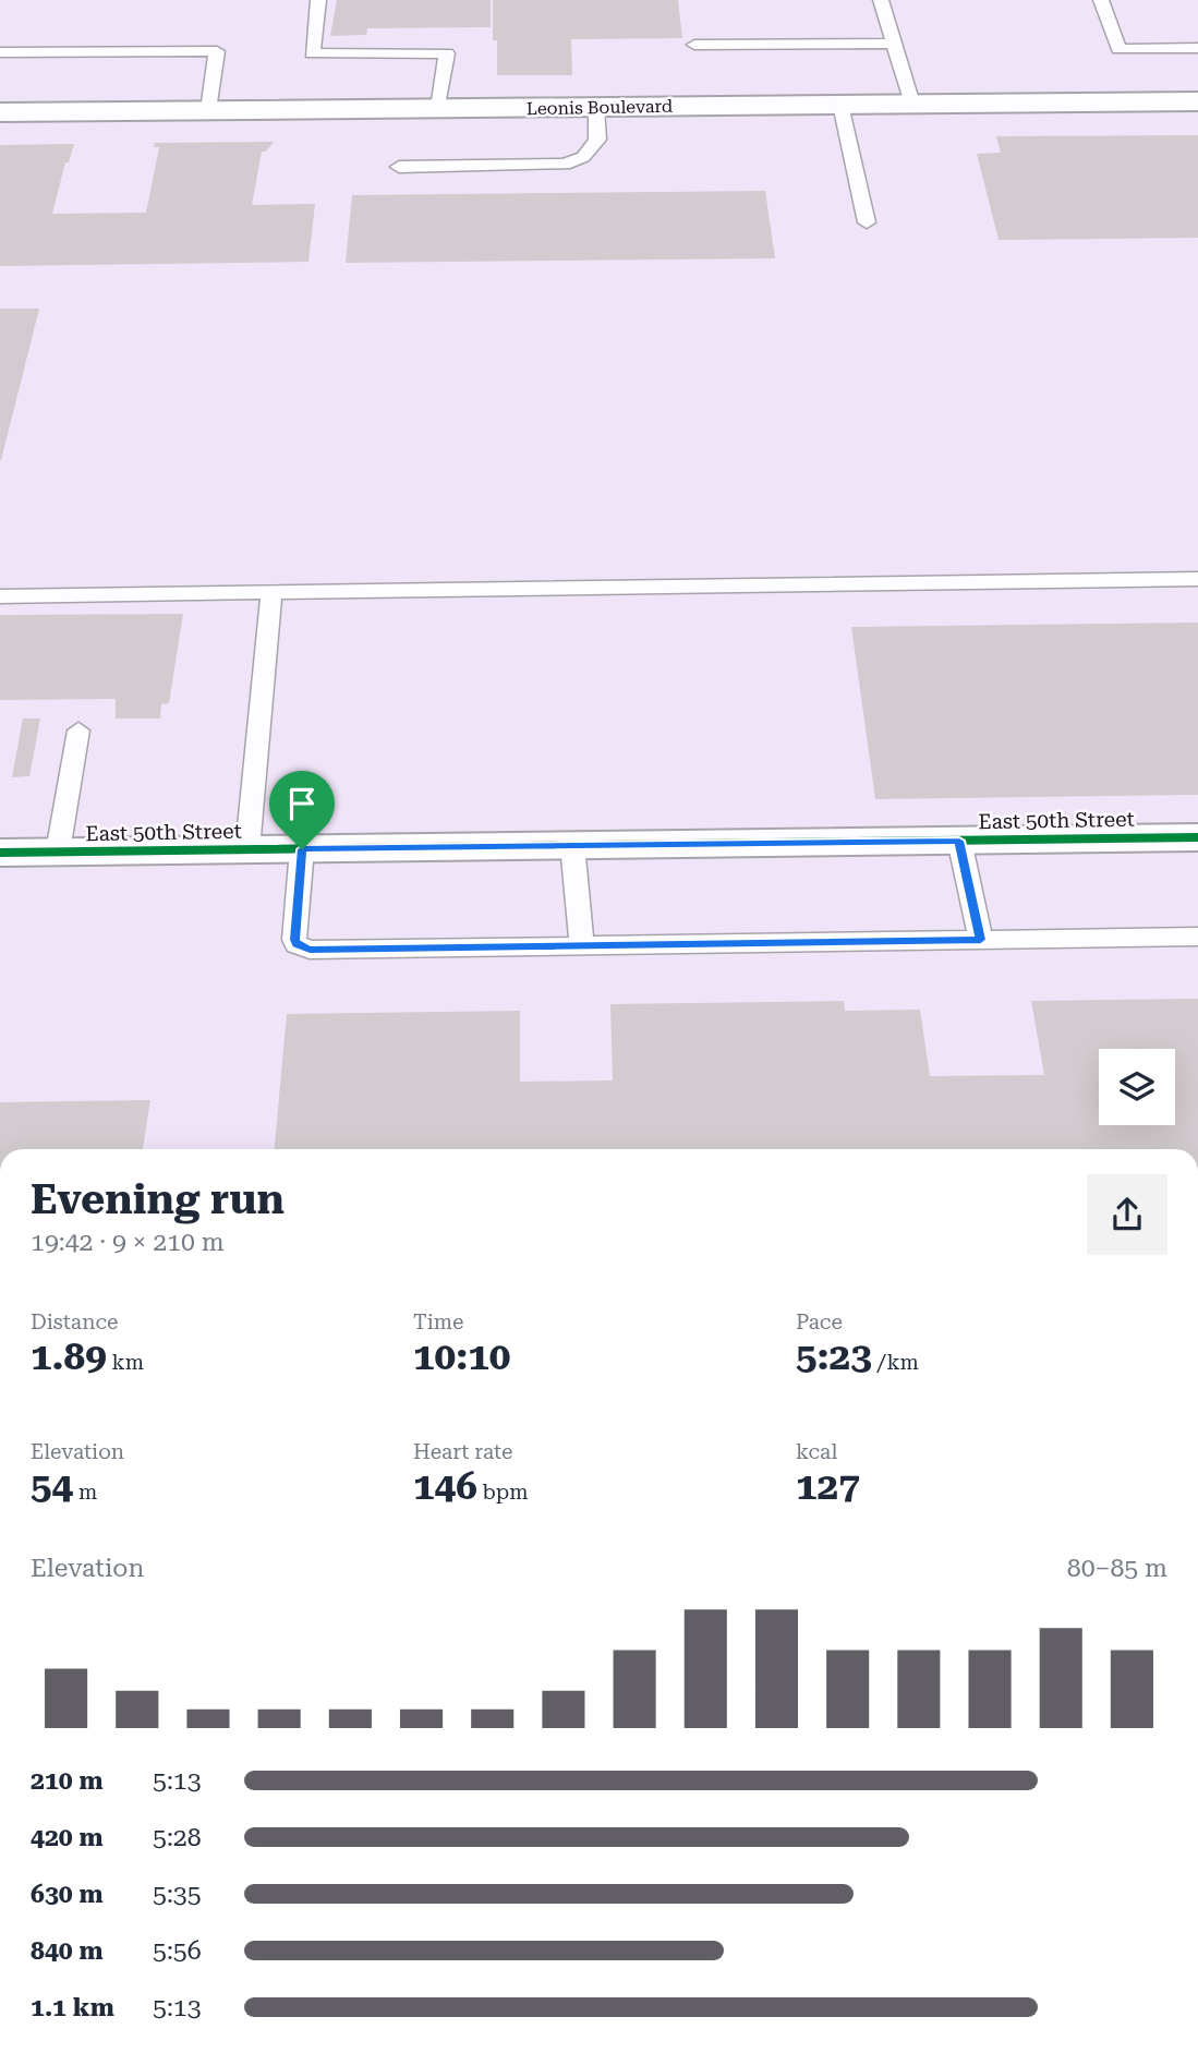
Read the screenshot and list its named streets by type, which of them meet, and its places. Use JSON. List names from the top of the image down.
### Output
{
  "streets": {
    "main road": ["Leonis Boulevard", "East 50th Street"]
  },
  "page": {
    "heading": ["Evening run", "19:42 · 9 × 210 m"],
    "stats": [
      ["Distance", "1.89 km"],
      ["Time", "10:10"],
      ["Pace", "5:23 /km"],
      ["Elevation", "54 m"],
      ["Heart rate", "146 bpm"],
      ["kcal", "127"]
    ],
    "chart": ["Elevation", "80–85 m"],
    "list": [
      {
        "name": "210 m",
        "note": "5:13"
      },
      {
        "name": "420 m",
        "note": "5:28"
      },
      {
        "name": "630 m",
        "note": "5:35"
      },
      {
        "name": "840 m",
        "note": "5:56"
      },
      {
        "name": "1.1 km",
        "note": "5:13"
      }
    ]
  }
}
